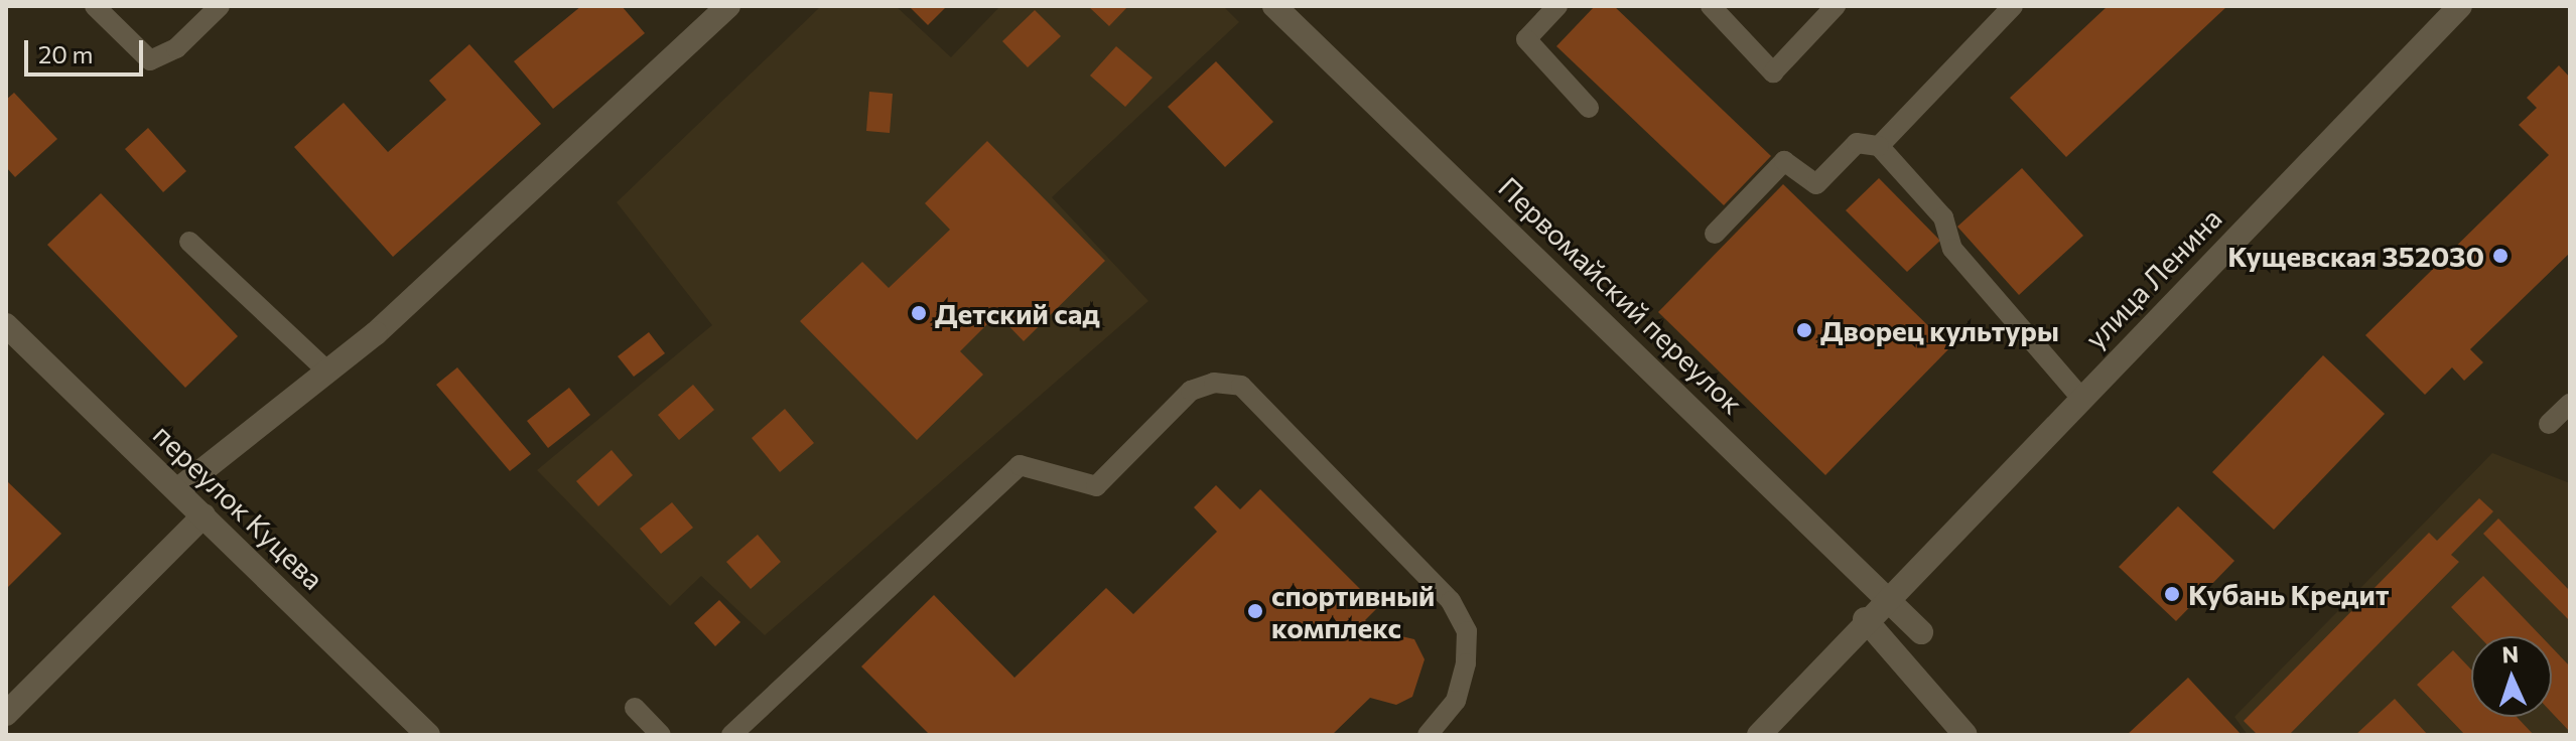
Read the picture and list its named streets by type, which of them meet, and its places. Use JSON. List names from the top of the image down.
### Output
{
  "streets": {
    "street": ["улица Ленина", "Первомайский переулок", "переулок Куцева"]
  },
  "crossings": [
    ["улица Ленина", "Первомайский переулок"]
  ],
  "places": [
    "Кущевская 352030",
    "Детский сад",
    "Дворец культуры",
    "Кубань Кредит",
    "спортивный комплекс"
  ],
  "scale_bar": "20 m",
  "north": "top"
}
